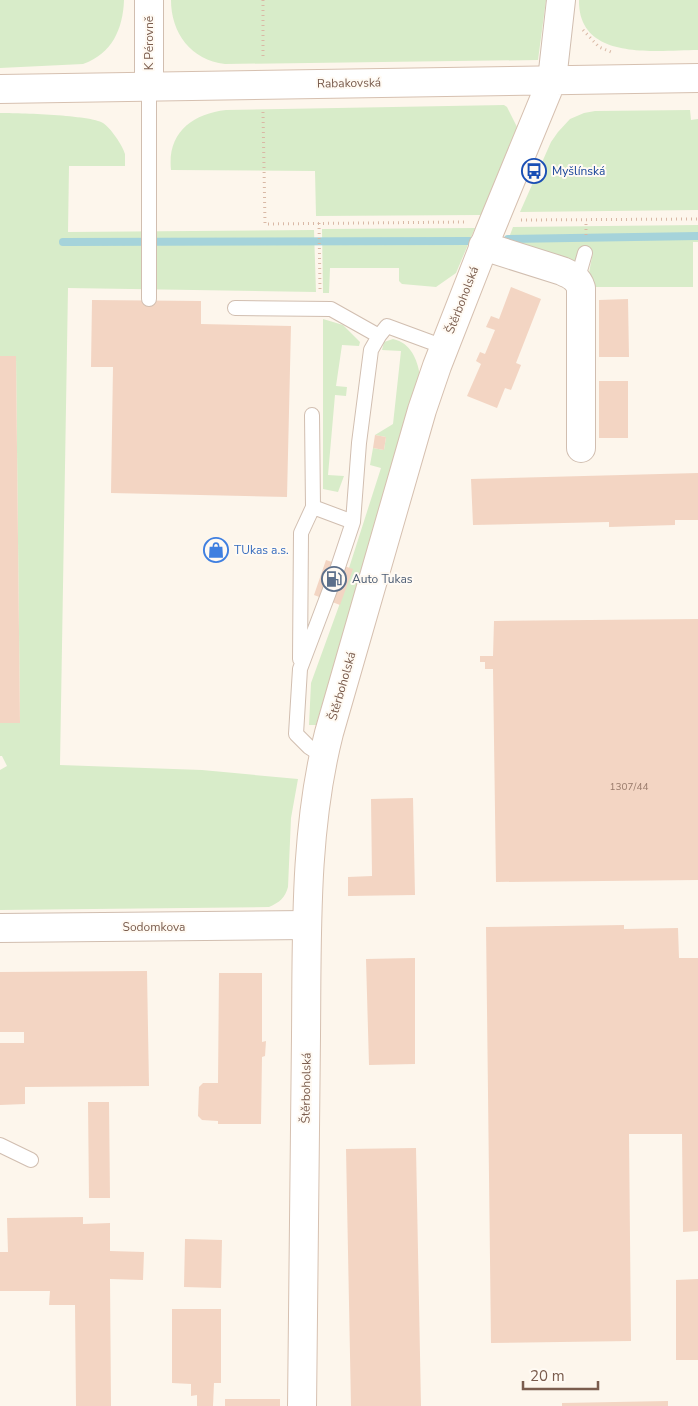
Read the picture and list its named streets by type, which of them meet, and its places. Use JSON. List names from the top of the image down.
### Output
{
  "streets": {
    "street": [
      "K Pérovně",
      "Rabakovská",
      "Štěrboholská",
      "Sodomkova"
    ]
  },
  "crossings": [
    ["K Pérovně", "Rabakovská"],
    ["Rabakovská", "Štěrboholská"],
    ["Štěrboholská", "Sodomkova"]
  ],
  "places": {
    "bus stop": ["Myšlínská"],
    "shop": ["TUkas a.s."],
    "fuel station": ["Auto Tukas"]
  },
  "house_numbers": ["1307/44"],
  "scale_bar": "20 m"
}
